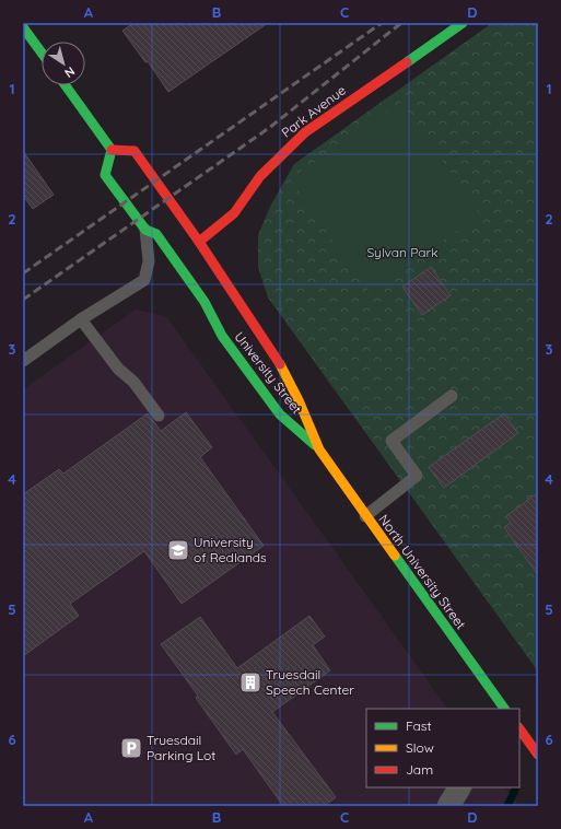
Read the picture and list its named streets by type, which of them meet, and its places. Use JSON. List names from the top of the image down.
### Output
{
  "streets": {
    "street": ["Park Avenue", "University Street", "North University Street"]
  },
  "crossings": [
    ["Park Avenue", "University Street"],
    ["University Street", "North University Street"]
  ],
  "parks": ["Sylvan Park"],
  "places": {
    "school or university": ["University of Redlands"],
    "building": ["Truesdail Speech Center"],
    "parking": ["Truesdail Parking Lot"]
  },
  "legend": ["Fast", "Slow", "Jam"],
  "north": "bottom right",
  "grid": {
    "columns": [
      "A",
      "B",
      "C",
      "D"
    ],
    "rows": [
      "1",
      "2",
      "3",
      "4",
      "5",
      "6"
    ]
  }
}
